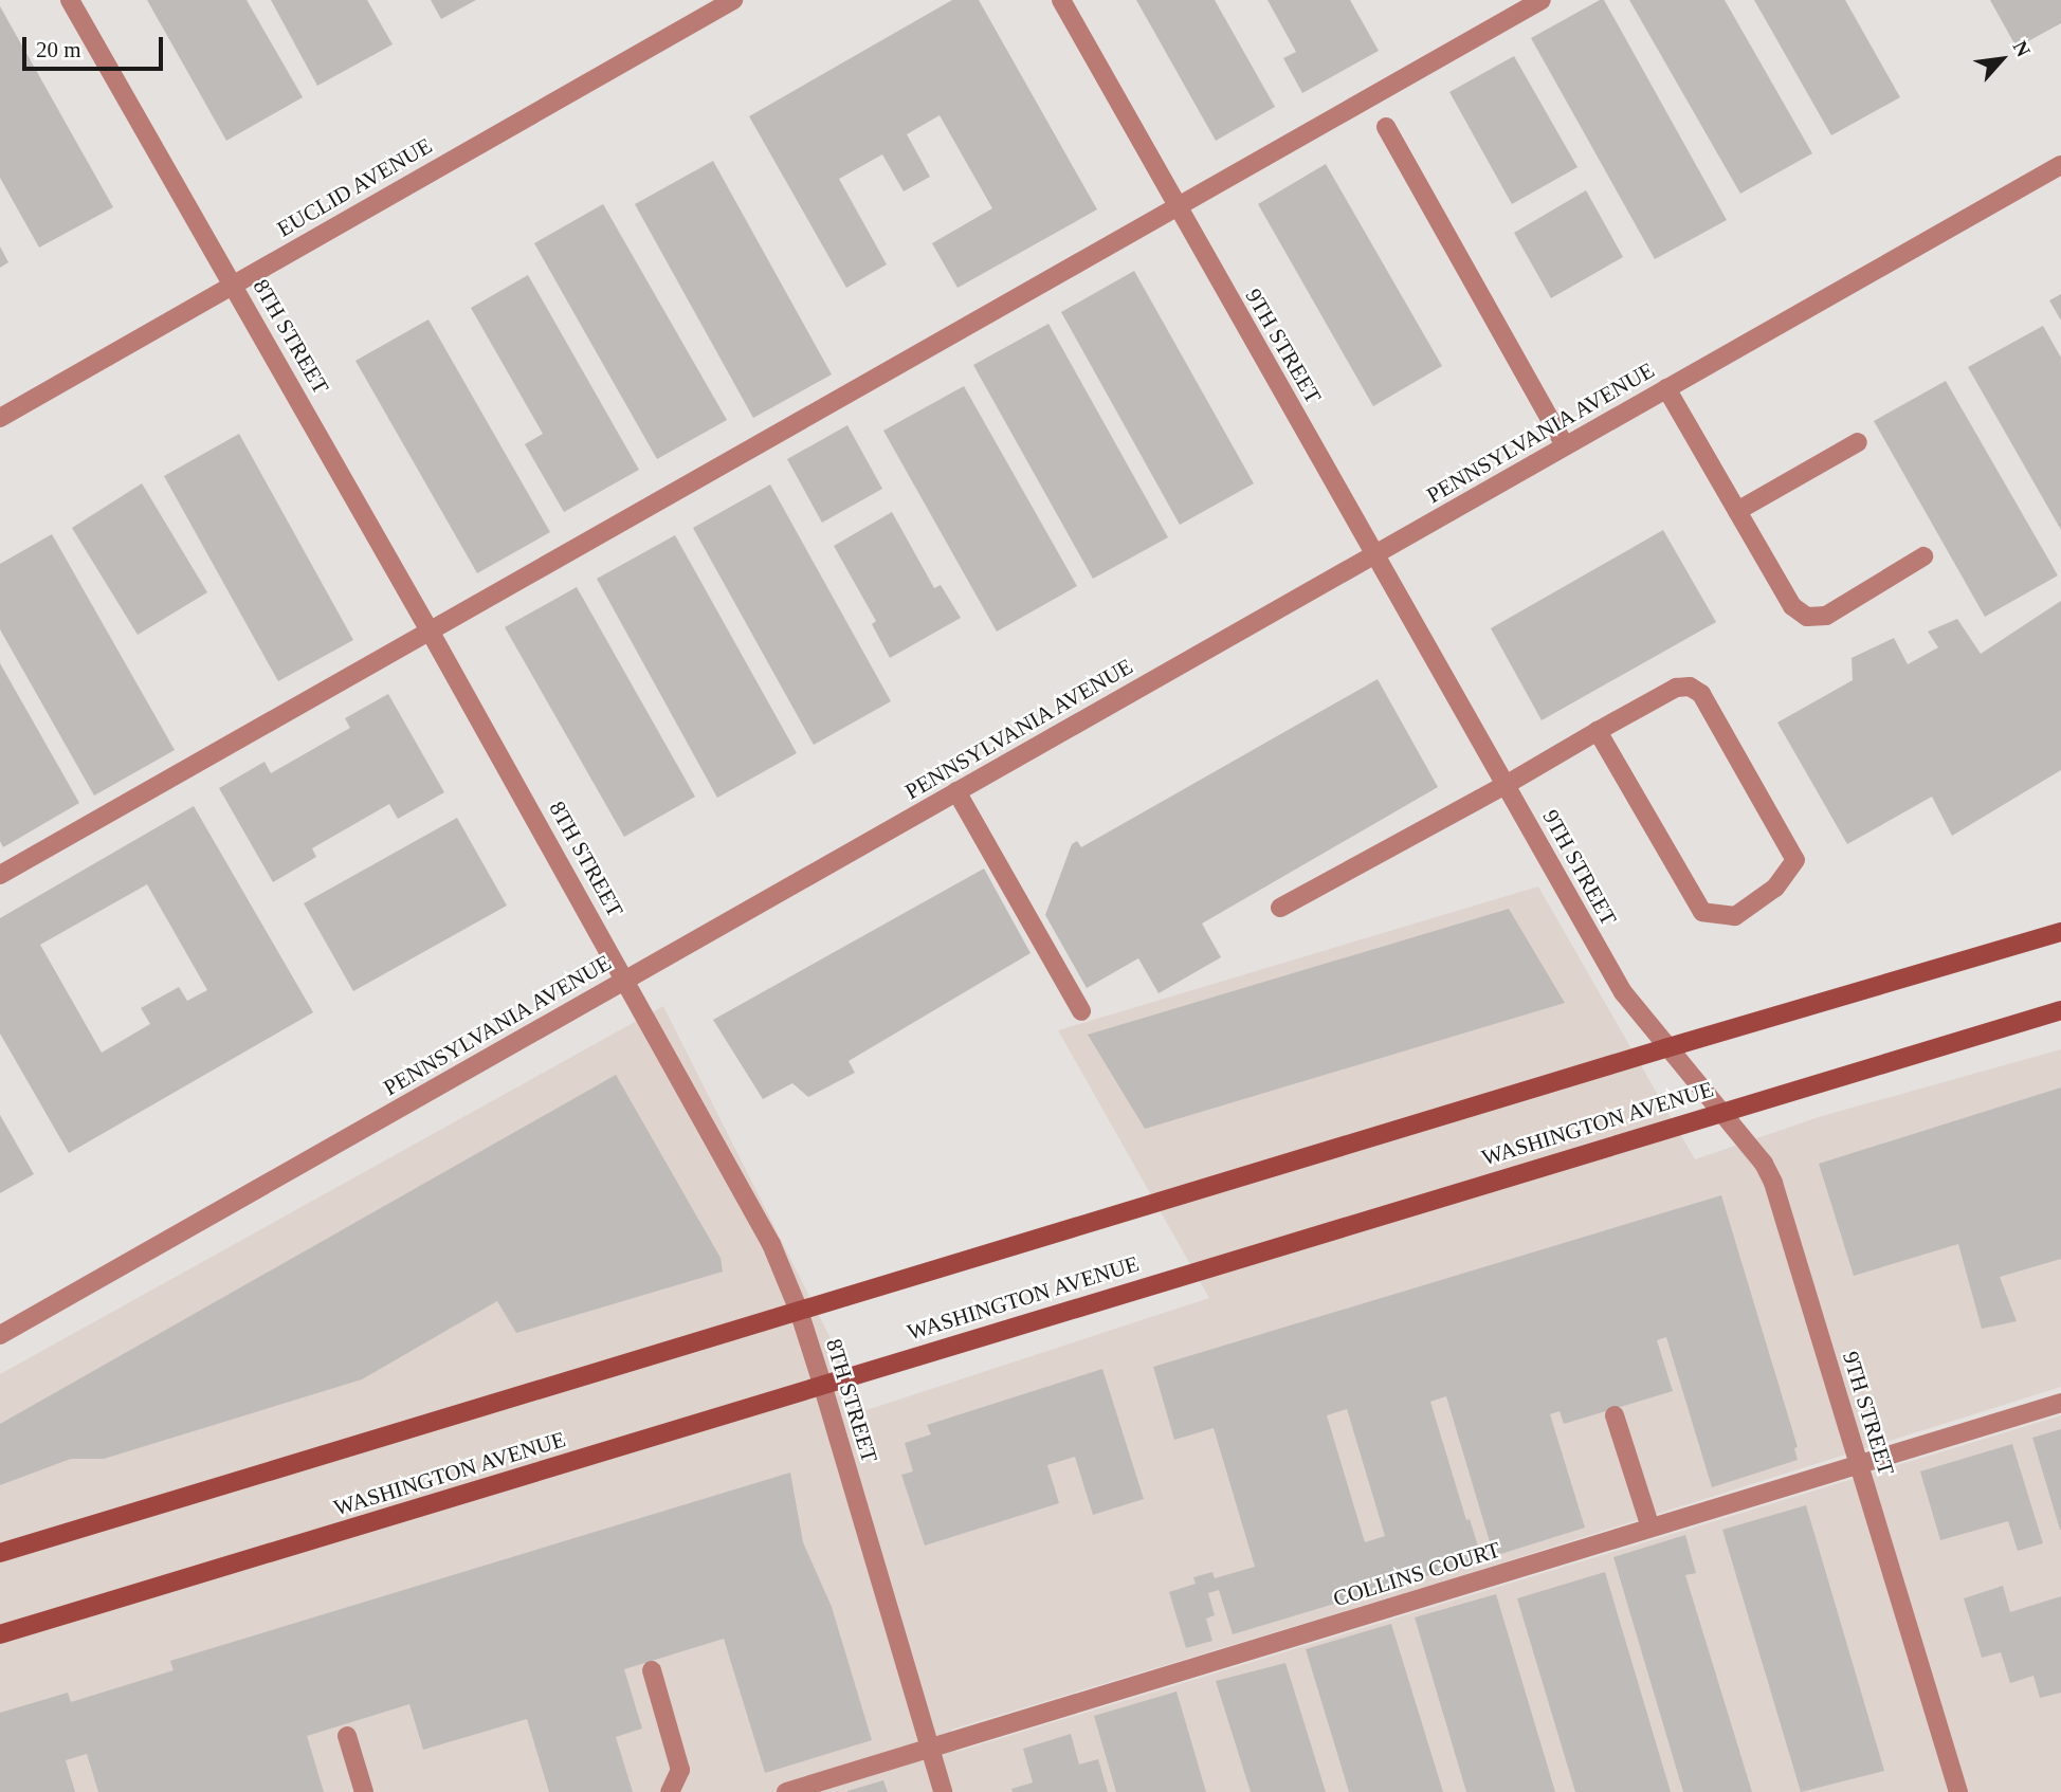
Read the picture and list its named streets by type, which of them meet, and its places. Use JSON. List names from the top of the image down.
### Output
{
  "streets": {
    "main road": ["WASHINGTON AVENUE"],
    "street": [
      "EUCLID AVENUE",
      "8TH STREET",
      "9TH STREET",
      "PENNSYLVANIA AVENUE",
      "COLLINS COURT"
    ]
  },
  "crossings": [
    ["EUCLID AVENUE", "8TH STREET"],
    ["8TH STREET", "PENNSYLVANIA AVENUE"],
    ["8TH STREET", "WASHINGTON AVENUE"],
    ["8TH STREET", "COLLINS COURT"],
    ["9TH STREET", "PENNSYLVANIA AVENUE"],
    ["9TH STREET", "WASHINGTON AVENUE"],
    ["9TH STREET", "COLLINS COURT"]
  ],
  "scale_bar": "20 m",
  "north": "top right"
}
